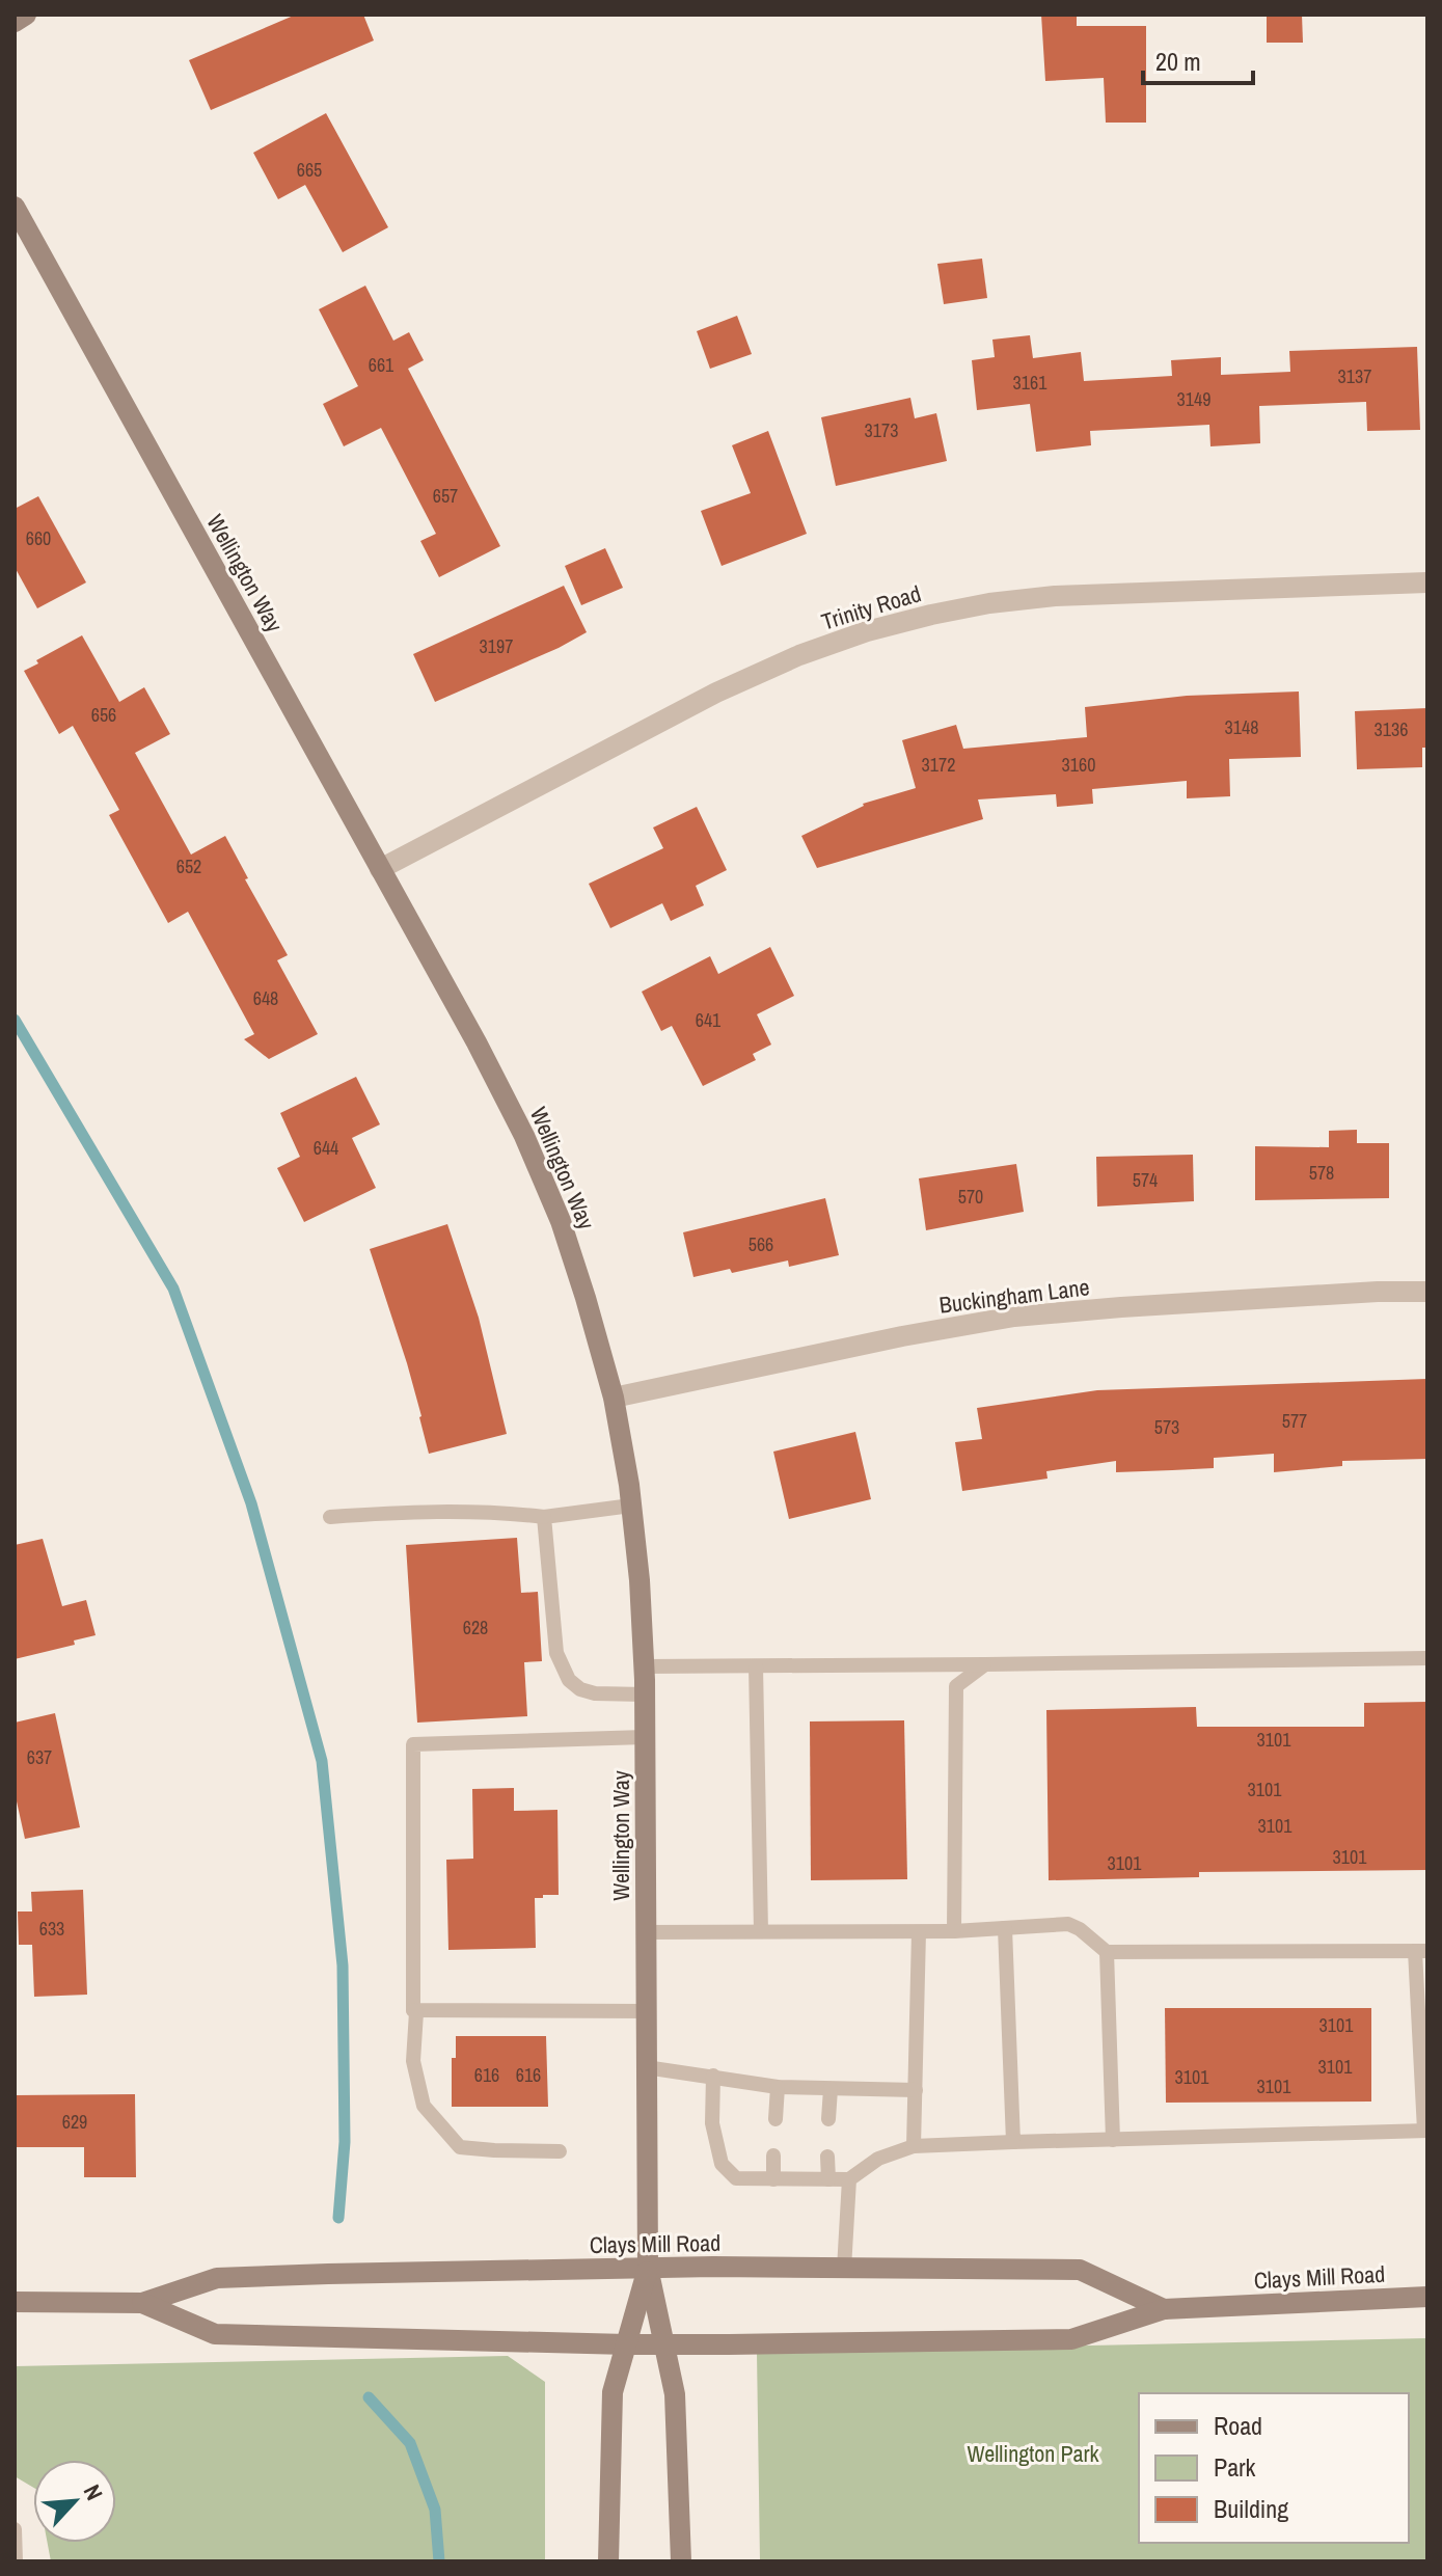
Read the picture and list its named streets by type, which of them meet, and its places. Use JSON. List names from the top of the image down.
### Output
{
  "streets": {
    "main road": ["Wellington Way", "Clays Mill Road"],
    "street": ["Trinity Road", "Buckingham Lane"]
  },
  "crossings": [
    ["Wellington Way", "Trinity Road"],
    ["Wellington Way", "Buckingham Lane"],
    ["Wellington Way", "Clays Mill Road"]
  ],
  "parks": ["Wellington Park"],
  "house_numbers": [
    "665",
    "661",
    "3137",
    "3161",
    "3149",
    "3173",
    "657",
    "660",
    "3197",
    "656",
    "3148",
    "3136",
    "3172",
    "3160",
    "652",
    "648",
    "641",
    "644",
    "578",
    "574",
    "570",
    "566",
    "577",
    "573",
    "628",
    "3101",
    "637",
    "3101",
    "3101",
    "3101",
    "3101",
    "633",
    "3101",
    "3101",
    "616",
    "616",
    "3101",
    "3101",
    "629"
  ],
  "legend": ["Road", "Park", "Building"],
  "scale_bar": "20 m",
  "north": "top right"
}
